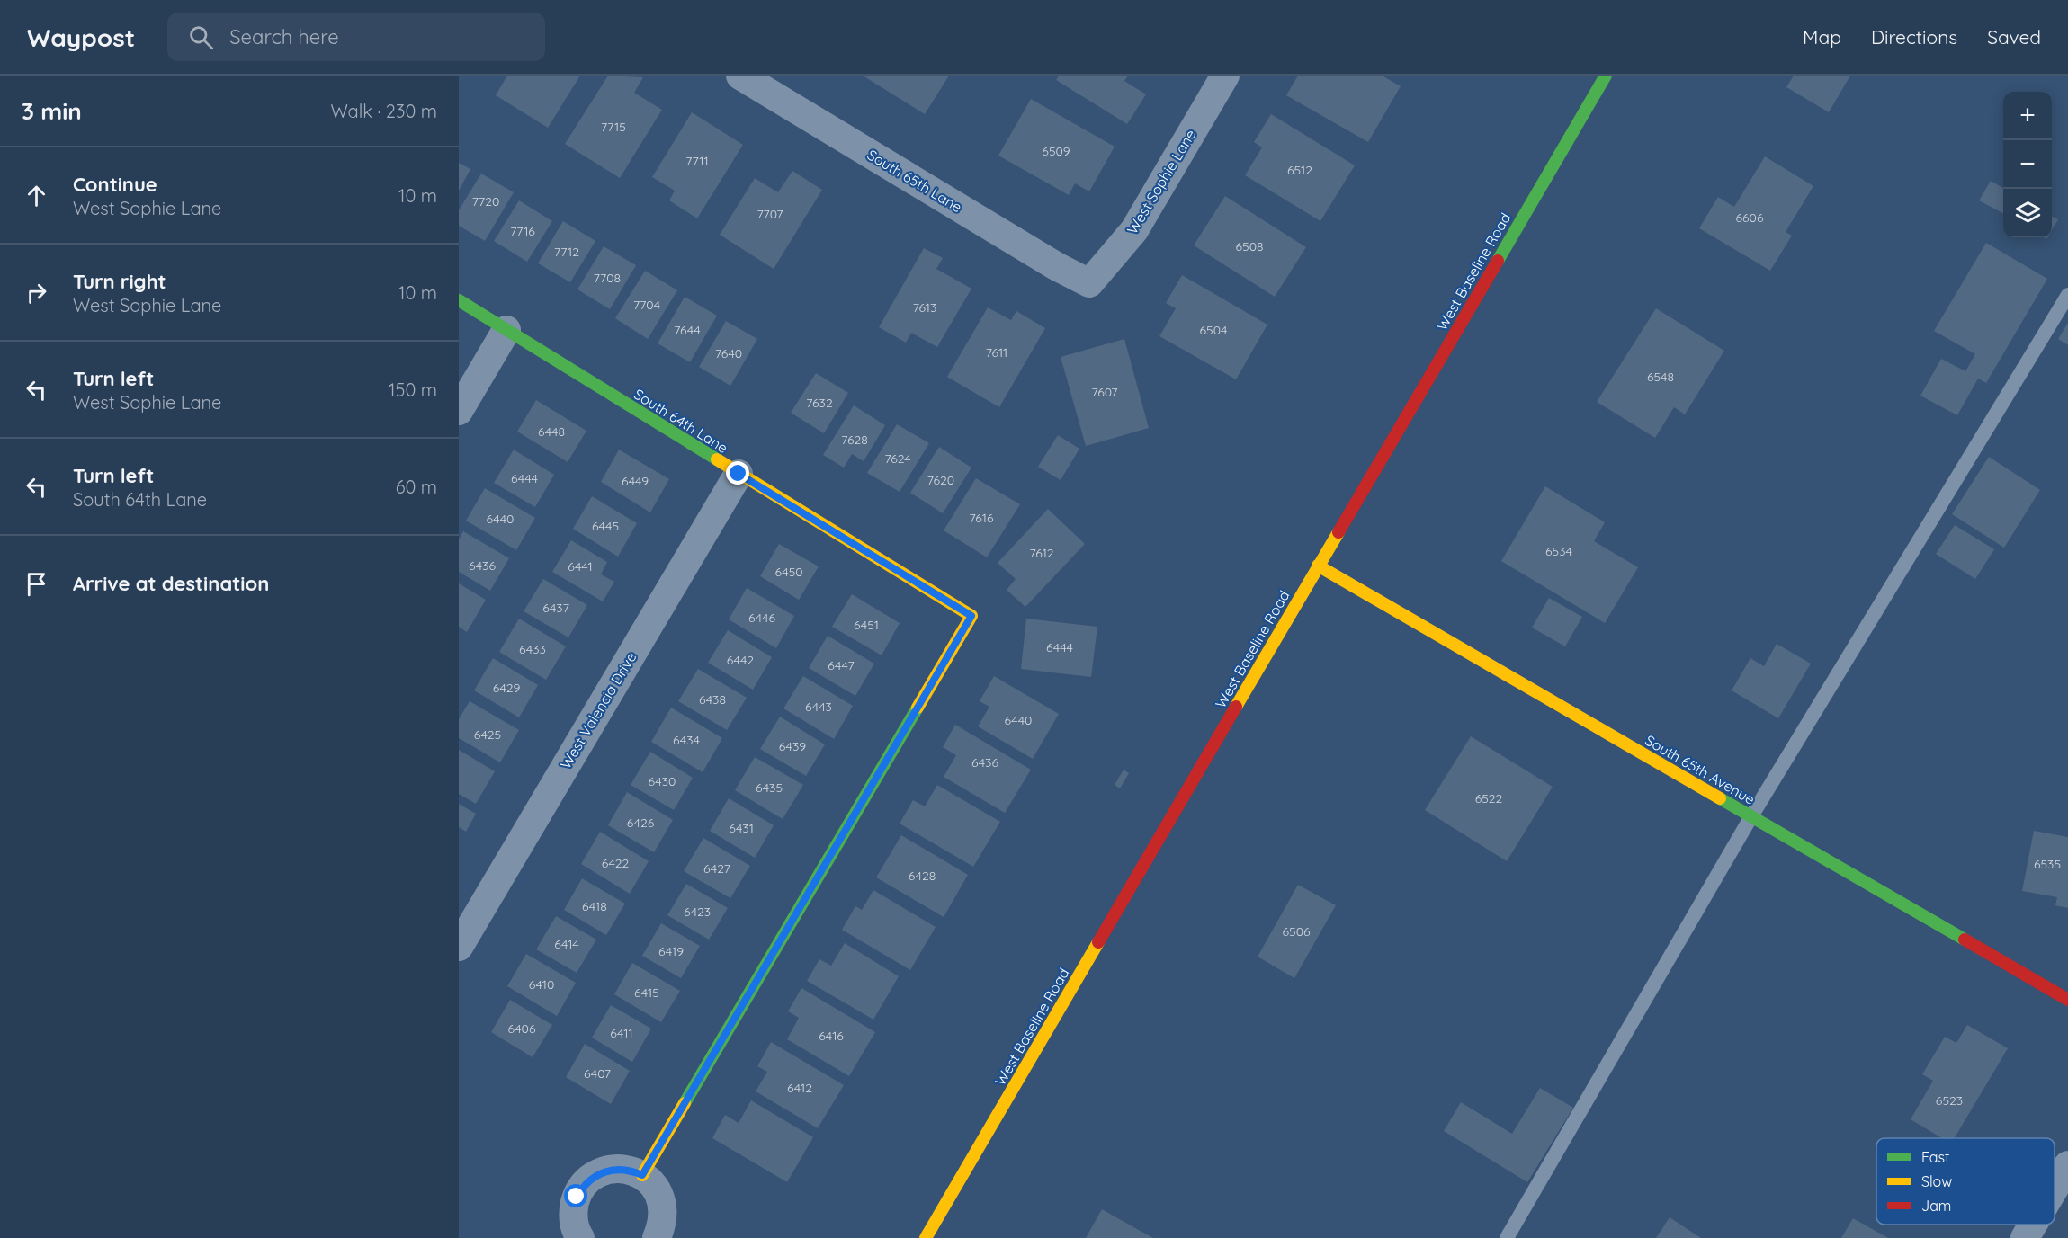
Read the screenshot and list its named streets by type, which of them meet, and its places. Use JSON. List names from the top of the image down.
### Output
{
  "streets": {
    "street": [
      "South 65th Lane",
      "West Sophie Lane",
      "West Baseline Road",
      "South 64th Lane",
      "West Valencia Drive",
      "South 65th Avenue"
    ]
  },
  "crossings": [
    ["South 65th Lane", "West Sophie Lane"],
    ["West Baseline Road", "South 65th Avenue"],
    ["South 64th Lane", "West Valencia Drive"]
  ],
  "house_numbers": [
    "7715",
    "6509",
    "7711",
    "6512",
    "7720",
    "7707",
    "6606",
    "7716",
    "6508",
    "7712",
    "7708",
    "7704",
    "7613",
    "7644",
    "6504",
    "7611",
    "7640",
    "6548",
    "7607",
    "7632",
    "6448",
    "7628",
    "7624",
    "6444",
    "7620",
    "6449",
    "7616",
    "6440",
    "6445",
    "6534",
    "7612",
    "6436",
    "6441",
    "6450",
    "6437",
    "6446",
    "6451",
    "6444",
    "6433",
    "6442",
    "6447",
    "6429",
    "6438",
    "6443",
    "6440",
    "6425",
    "6434",
    "6439",
    "6436",
    "6430",
    "6435",
    "6522",
    "6426",
    "6431",
    "6422",
    "6535",
    "6427",
    "6428",
    "6418",
    "6423",
    "6506",
    "6414",
    "6419",
    "6410",
    "6415",
    "6406",
    "6411",
    "6416",
    "6407",
    "6412",
    "6523"
  ],
  "legend": ["Fast", "Slow", "Jam"],
  "page": {
    "header": "Waypost",
    "search": "Search here",
    "nav": ["Map", "Directions", "Saved"],
    "heading": ["3 min", "Walk · 230 m"],
    "map_buttons": ["+", "−"],
    "list": [
      ["Continue", "West Sophie Lane", "10 m"],
      ["Turn right", "West Sophie Lane", "10 m"],
      ["Turn left", "West Sophie Lane", "150 m"],
      ["Turn left", "South 64th Lane", "60 m"],
      "Arrive at destination"
    ]
  }
}
